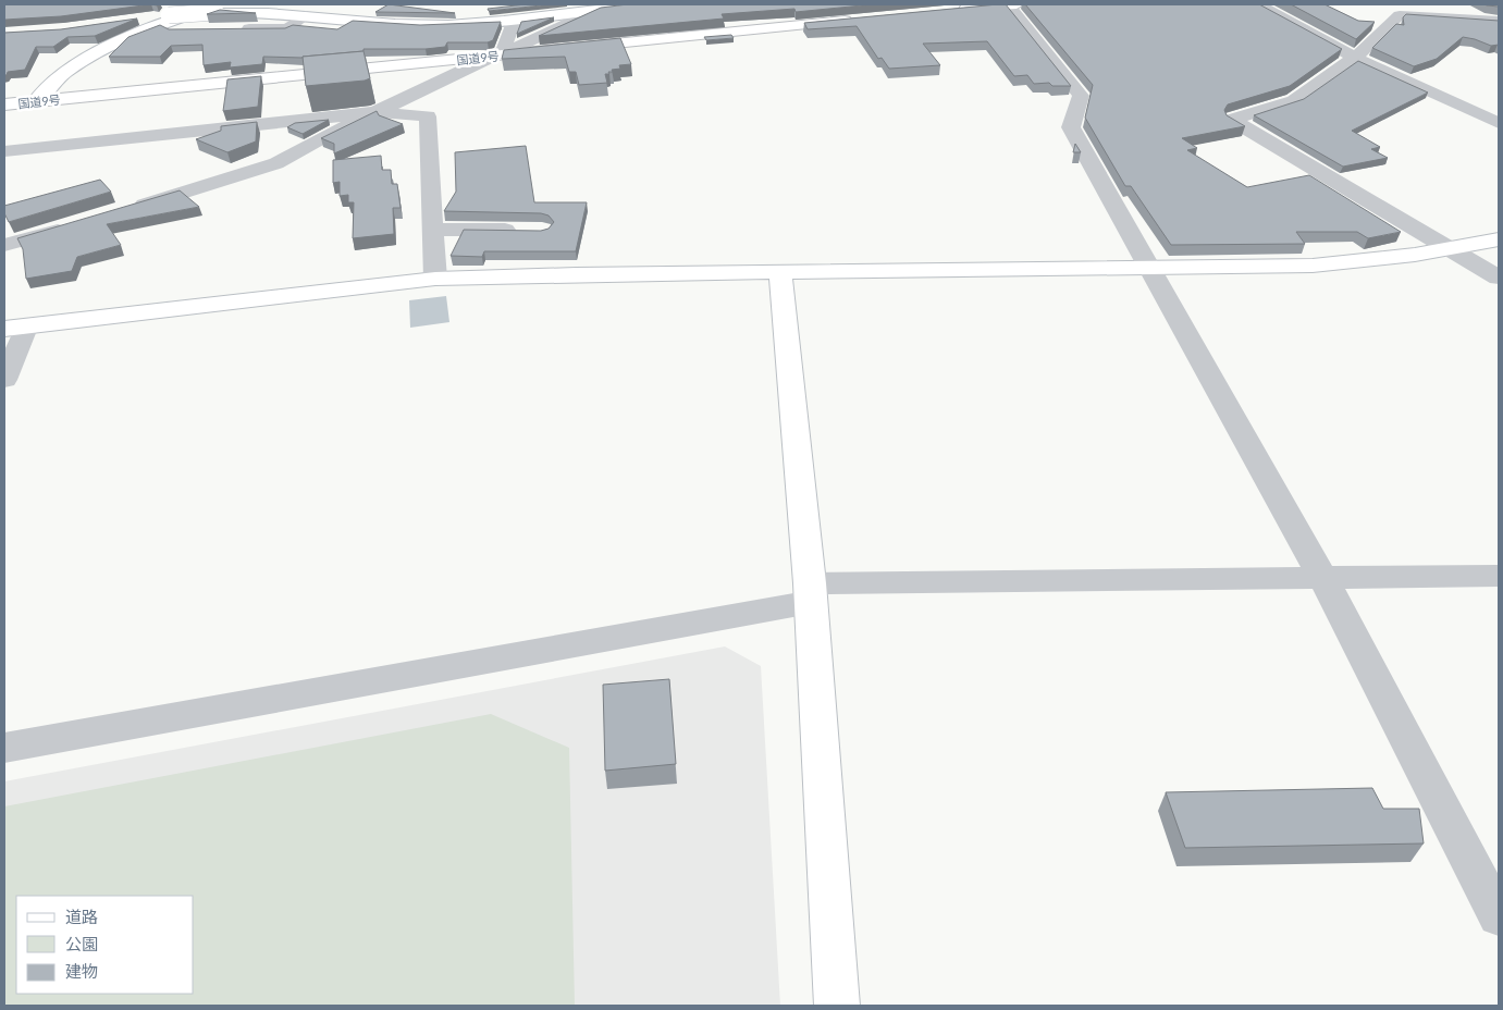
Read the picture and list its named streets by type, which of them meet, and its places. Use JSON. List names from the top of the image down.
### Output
{
  "streets": {
    "main road": ["国道9号"]
  },
  "legend": ["道路", "公園", "建物"]
}
